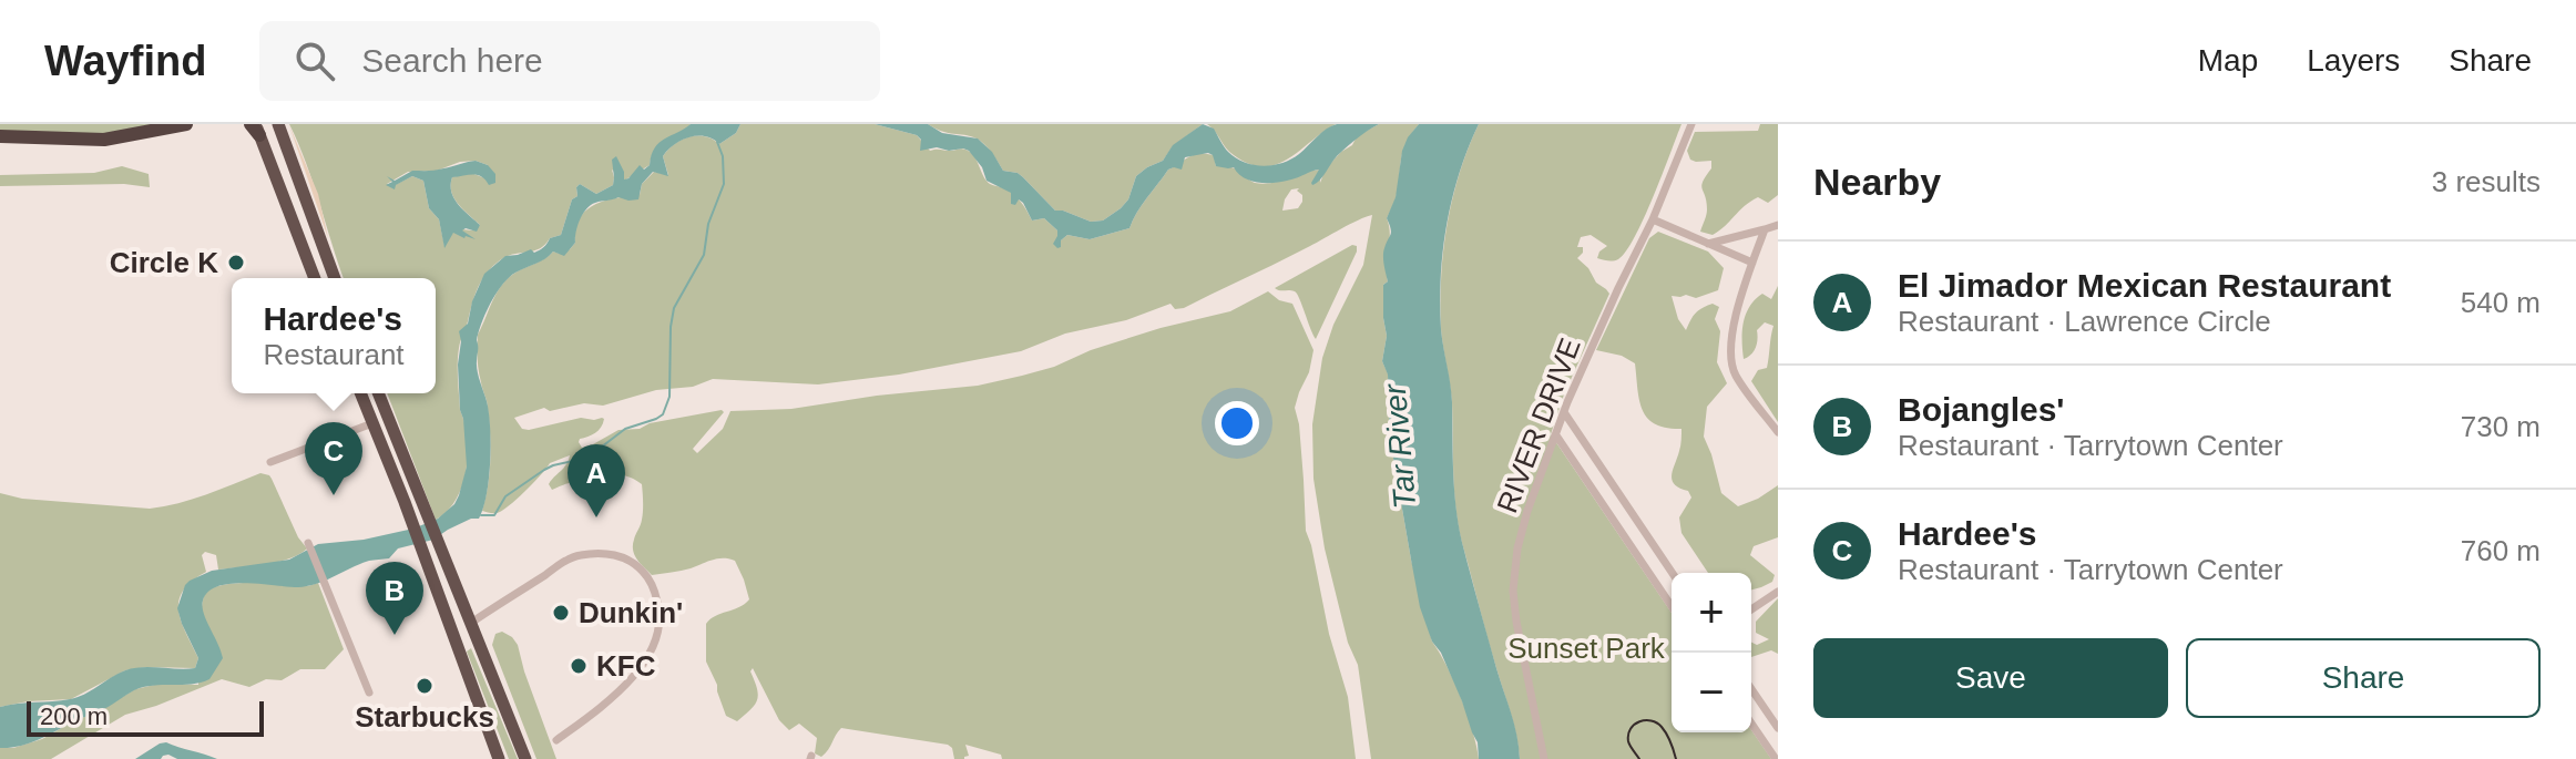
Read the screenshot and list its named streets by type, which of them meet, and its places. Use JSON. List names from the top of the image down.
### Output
{
  "streets": {
    "street": ["RIVER DRIVE"]
  },
  "water": ["Tar River"],
  "parks": ["Sunset Park"],
  "places": [
    "Circle K",
    "Dunkin'",
    "KFC",
    "Starbucks"
  ],
  "scale_bar": "200 m",
  "page": {
    "header": "Wayfind",
    "search": "Search here",
    "nav": ["Map", "Layers", "Share"],
    "heading": ["Nearby", "3 results"],
    "list": [
      {
        "mark": "A",
        "name": "El Jimador Mexican Restaurant",
        "note": "Restaurant · Lawrence Circle",
        "value": "540 m"
      },
      {
        "mark": "B",
        "name": "Bojangles'",
        "note": "Restaurant · Tarrytown Center",
        "value": "730 m"
      },
      {
        "mark": "C",
        "name": "Hardee's",
        "note": "Restaurant · Tarrytown Center",
        "value": "760 m"
      }
    ],
    "popup": ["Hardee's", "Restaurant"],
    "pins": ["C", "A", "B"],
    "map_buttons": ["+", "−"],
    "buttons": ["Save", "Share"],
    "scale": "200 m"
  }
}
